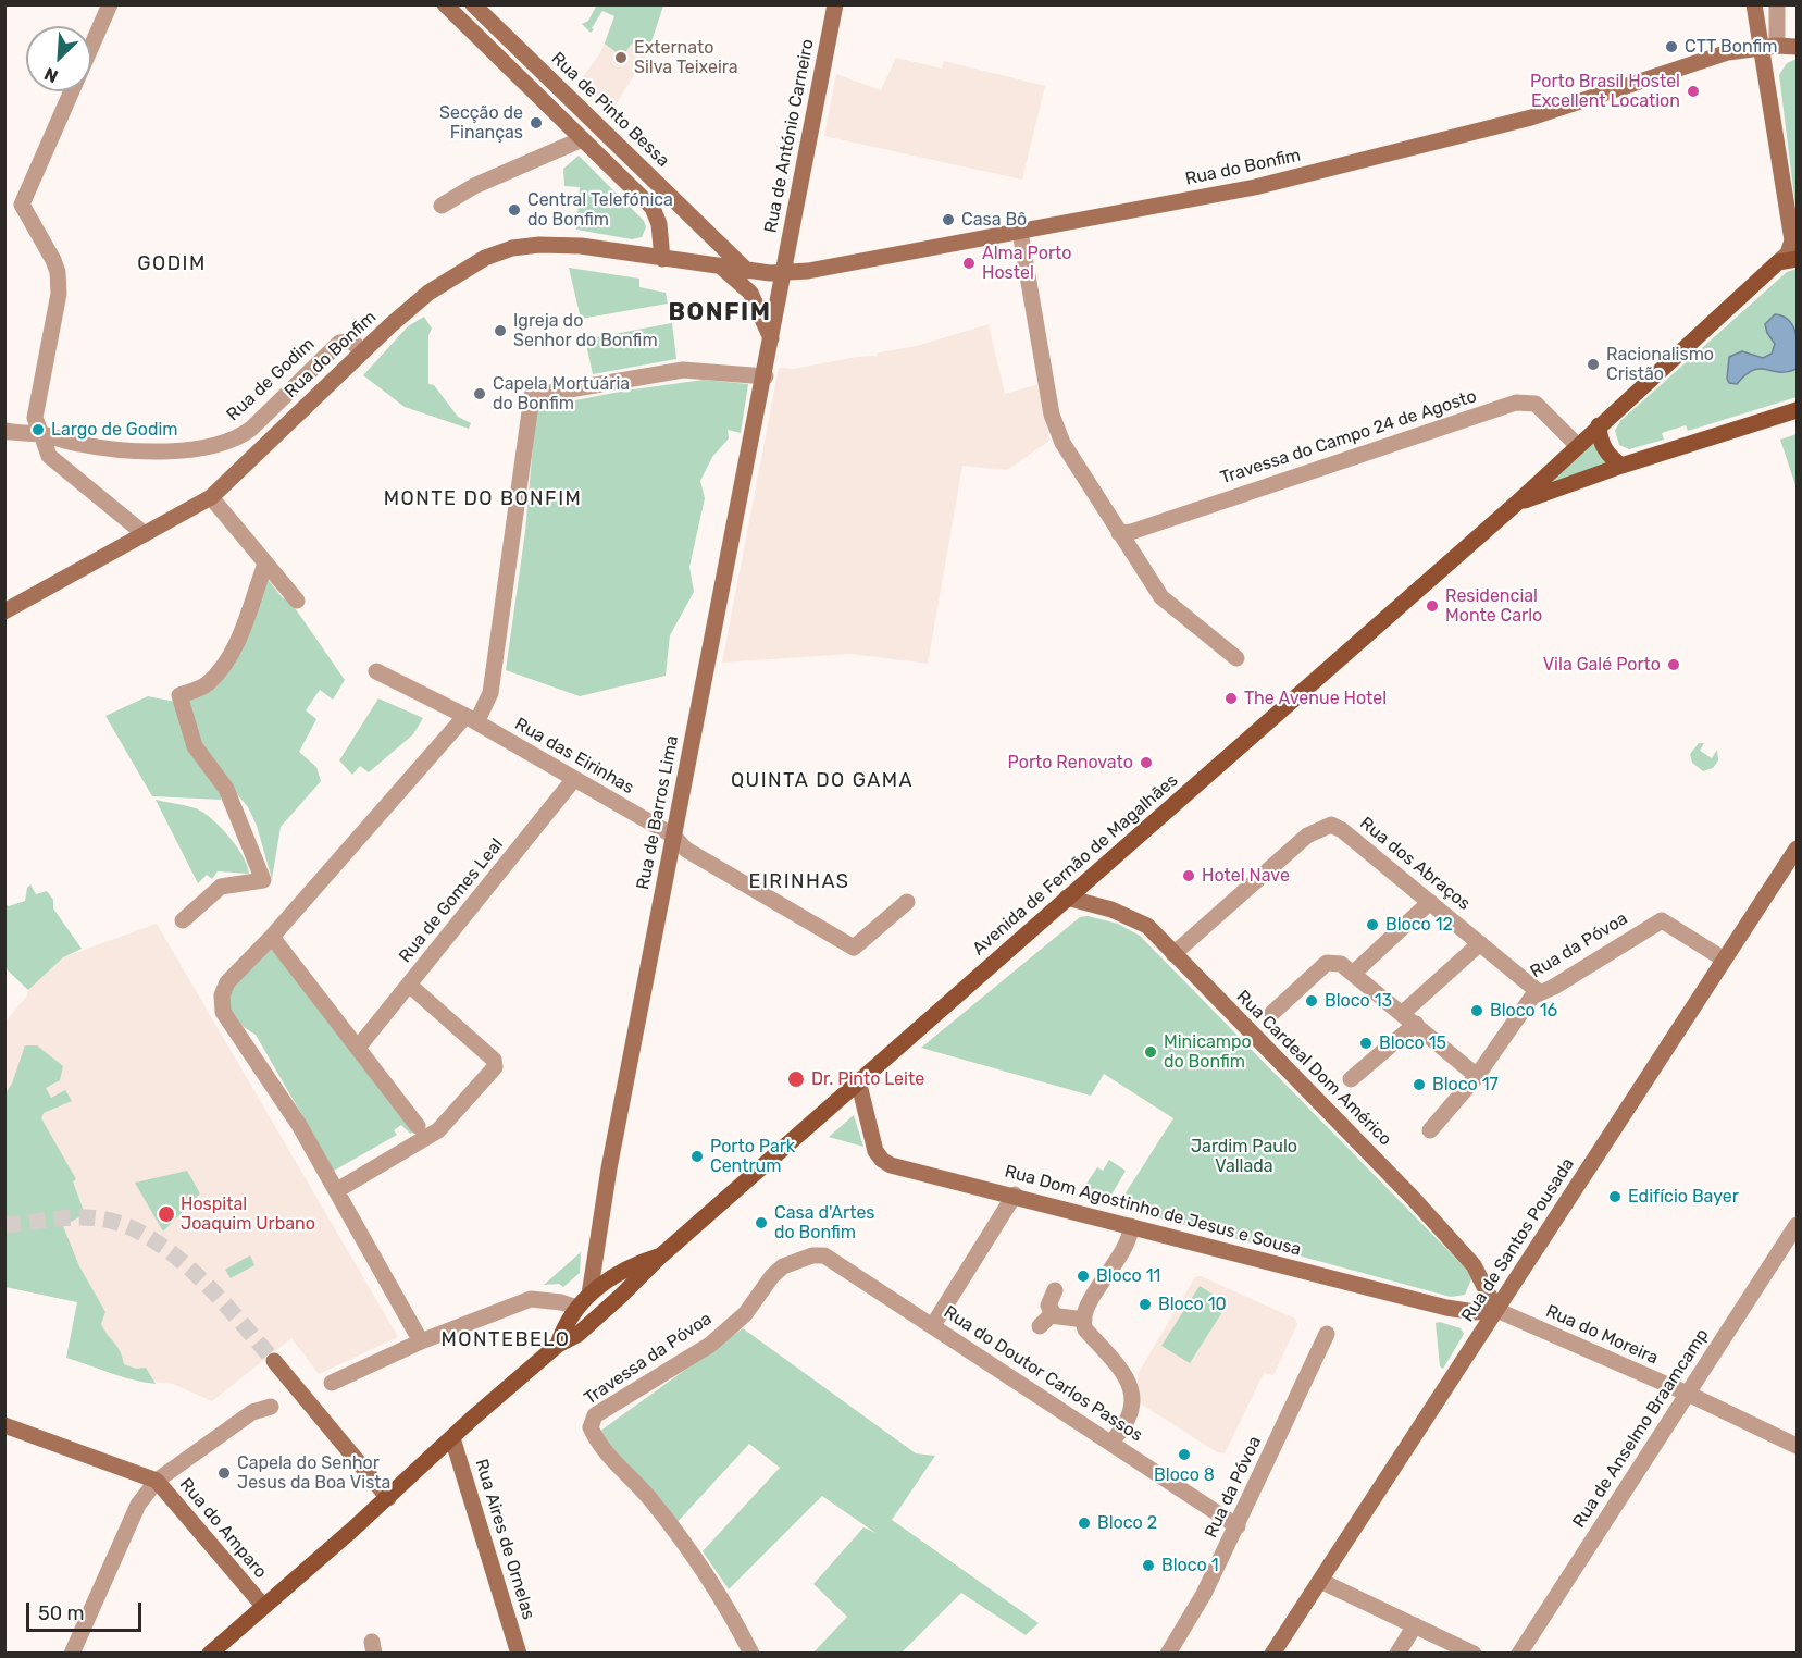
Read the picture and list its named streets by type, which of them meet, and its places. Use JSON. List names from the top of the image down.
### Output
{
  "streets": {
    "main road": ["Avenida de Fernão de Magalhães"],
    "street": [
      "Rua de Pinto Bessa",
      "Rua de António Carneiro",
      "Rua do Bonfim",
      "Rua de Godim",
      "Travessa do Campo 24 de Agosto",
      "Rua das Eirinhas",
      "Rua de Barros Lima",
      "Rua dos Abraços",
      "Rua de Gomes Leal",
      "Rua da Póvoa",
      "Rua Cardeal Dom Américo",
      "Rua Dom Agostinho de Jesus e Sousa",
      "Rua de Santos Pousada",
      "Rua do Moreira",
      "Travessa da Póvoa",
      "Rua do Doutor Carlos Passos",
      "Rua de Anselmo Braamcamp",
      "Rua do Amparo",
      "Rua Aires de Ornelas"
    ]
  },
  "crossings": [
    ["Rua de Pinto Bessa", "Rua do Bonfim"],
    ["Rua de Pinto Bessa", "Rua de Barros Lima"],
    ["Rua de António Carneiro", "Rua do Bonfim"],
    ["Rua de António Carneiro", "Rua de Barros Lima"],
    ["Rua do Bonfim", "Rua de Godim"],
    ["Rua do Bonfim", "Rua de Barros Lima"],
    ["Travessa do Campo 24 de Agosto", "Avenida de Fernão de Magalhães"],
    ["Rua das Eirinhas", "Rua de Barros Lima"],
    ["Rua das Eirinhas", "Rua de Gomes Leal"],
    ["Rua de Barros Lima", "Avenida de Fernão de Magalhães"],
    ["Rua dos Abraços", "Rua da Póvoa"],
    ["Rua dos Abraços", "Rua Cardeal Dom Américo"],
    ["Avenida de Fernão de Magalhães", "Rua Cardeal Dom Américo"],
    ["Avenida de Fernão de Magalhães", "Rua Dom Agostinho de Jesus e Sousa"],
    ["Avenida de Fernão de Magalhães", "Rua do Amparo"],
    ["Avenida de Fernão de Magalhães", "Rua Aires de Ornelas"],
    ["Rua da Póvoa", "Rua de Santos Pousada"],
    ["Rua da Póvoa", "Rua do Doutor Carlos Passos"],
    ["Rua Cardeal Dom Américo", "Rua Dom Agostinho de Jesus e Sousa"],
    ["Rua Cardeal Dom Américo", "Rua de Santos Pousada"],
    ["Rua Cardeal Dom Américo", "Rua do Moreira"],
    ["Rua Dom Agostinho de Jesus e Sousa", "Rua de Santos Pousada"],
    ["Rua Dom Agostinho de Jesus e Sousa", "Rua do Moreira"],
    ["Rua de Santos Pousada", "Rua do Moreira"],
    ["Rua do Moreira", "Rua de Anselmo Braamcamp"],
    ["Travessa da Póvoa", "Rua do Doutor Carlos Passos"]
  ],
  "districts": [
    "GODIM",
    "BONFIM",
    "MONTE DO BONFIM",
    "QUINTA DO GAMA",
    "EIRINHAS",
    "MONTEBELO"
  ],
  "parks": ["Jardim Paulo Vallada"],
  "places": [
    "CTT Bonfim",
    "Externato Silva Teixeira",
    "Porto Brasil Hostel Excellent Location",
    "Secção de Finanças",
    "Central Telefónica do Bonfim",
    "Casa Bô",
    "Alma Porto Hostel",
    "Igreja do Senhor do Bonfim",
    "Racionalismo Cristão",
    "Capela Mortuária do Bonfim",
    "Largo de Godim",
    "Residencial Monte Carlo",
    "Vila Galé Porto",
    "The Avenue Hotel",
    "Porto Renovato",
    "Hotel Nave",
    "Bloco 12",
    "Bloco 13",
    "Bloco 16",
    "Bloco 15",
    "Minicampo do Bonfim",
    "Dr. Pinto Leite",
    "Bloco 17",
    "Porto Park Centrum",
    "Edifício Bayer",
    "Hospital Joaquim Urbano",
    "Casa d'Artes do Bonfim",
    "Bloco 11",
    "Bloco 10",
    "Bloco 8",
    "Capela do Senhor Jesus da Boa Vista",
    "Bloco 2",
    "Bloco 1"
  ],
  "scale_bar": "50 m",
  "north": "bottom left"
}
